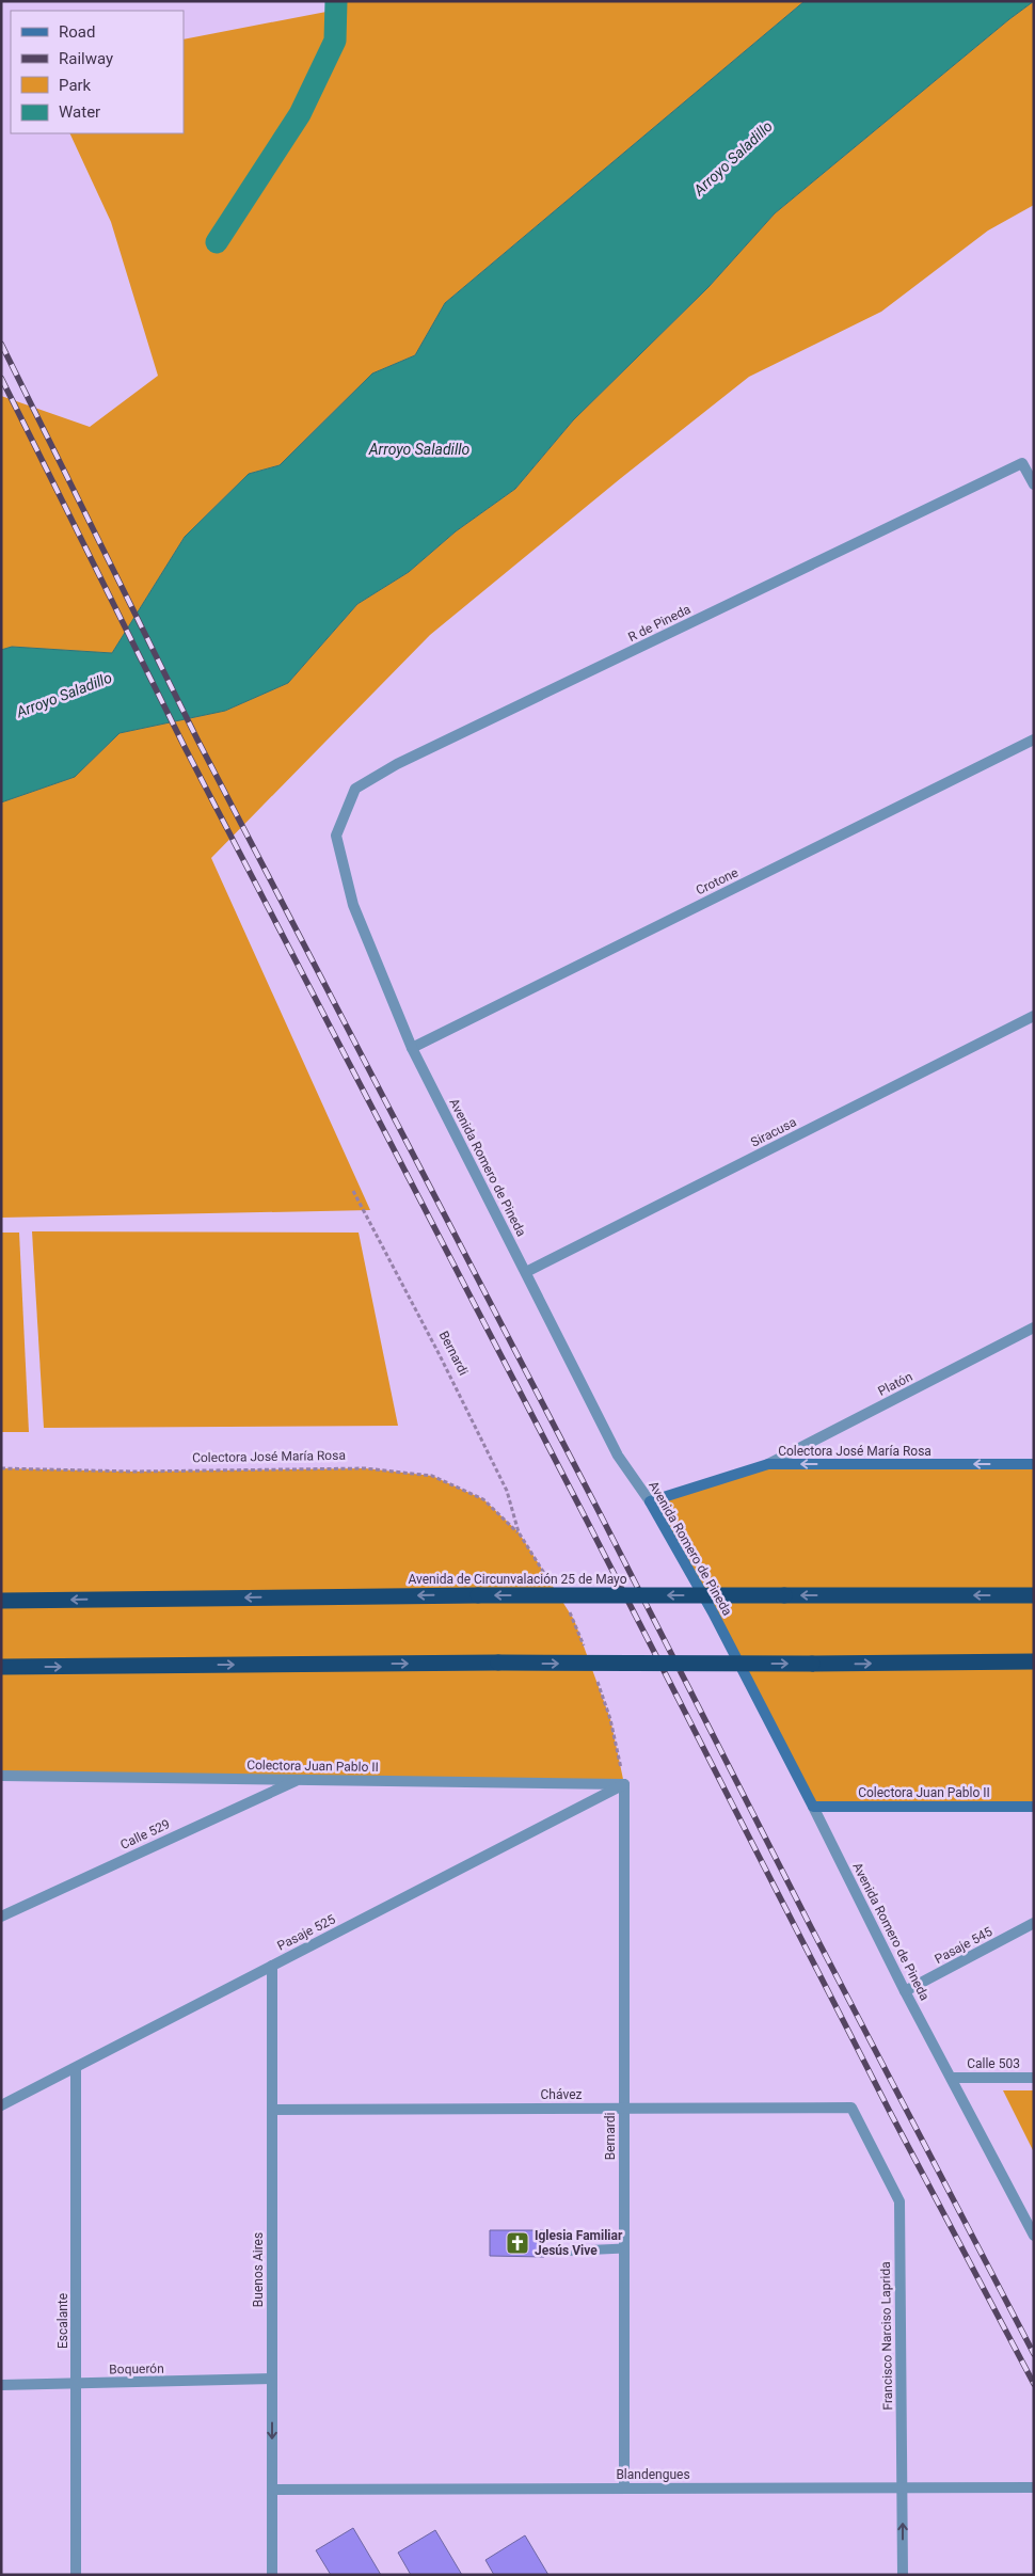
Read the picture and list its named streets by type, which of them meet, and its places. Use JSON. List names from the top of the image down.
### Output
{
  "streets": {
    "highway": ["Avenida de Circunvalación 25 de Mayo"],
    "main road": ["Avenida Romero de Pineda", "Colectora José María Rosa", "Colectora Juan Pablo II"],
    "street": [
      "R de Pineda",
      "Crotone",
      "Siracusa",
      "Bernardi",
      "Platón",
      "Calle 529",
      "Pasaje 525",
      "Pasaje 545",
      "Calle 503",
      "Chávez",
      "Buenos Aires",
      "Escalante",
      "Francisco Narciso Laprida",
      "Boquerón",
      "Blandengues"
    ]
  },
  "crossings": [
    ["R de Pineda", "Avenida Romero de Pineda"],
    ["Crotone", "Avenida Romero de Pineda"],
    ["Siracusa", "Avenida Romero de Pineda"],
    ["Avenida Romero de Pineda", "Colectora José María Rosa"],
    ["Avenida Romero de Pineda", "Colectora Juan Pablo II"],
    ["Avenida Romero de Pineda", "Pasaje 545"],
    ["Avenida Romero de Pineda", "Calle 503"],
    ["Bernardi", "Colectora José María Rosa"],
    ["Bernardi", "Colectora Juan Pablo II"],
    ["Bernardi", "Pasaje 525"],
    ["Bernardi", "Chávez"],
    ["Bernardi", "Blandengues"],
    ["Platón", "Colectora José María Rosa"],
    ["Colectora Juan Pablo II", "Calle 529"],
    ["Colectora Juan Pablo II", "Pasaje 525"],
    ["Pasaje 525", "Buenos Aires"],
    ["Pasaje 525", "Escalante"],
    ["Chávez", "Buenos Aires"],
    ["Chávez", "Francisco Narciso Laprida"],
    ["Buenos Aires", "Boquerón"],
    ["Buenos Aires", "Blandengues"],
    ["Escalante", "Boquerón"],
    ["Francisco Narciso Laprida", "Blandengues"]
  ],
  "water": ["Arroyo Saladillo"],
  "places": {
    "church": ["Iglesia Familiar Jesús Vive"]
  },
  "legend": [
    "Road",
    "Railway",
    "Park",
    "Water"
  ]
}
